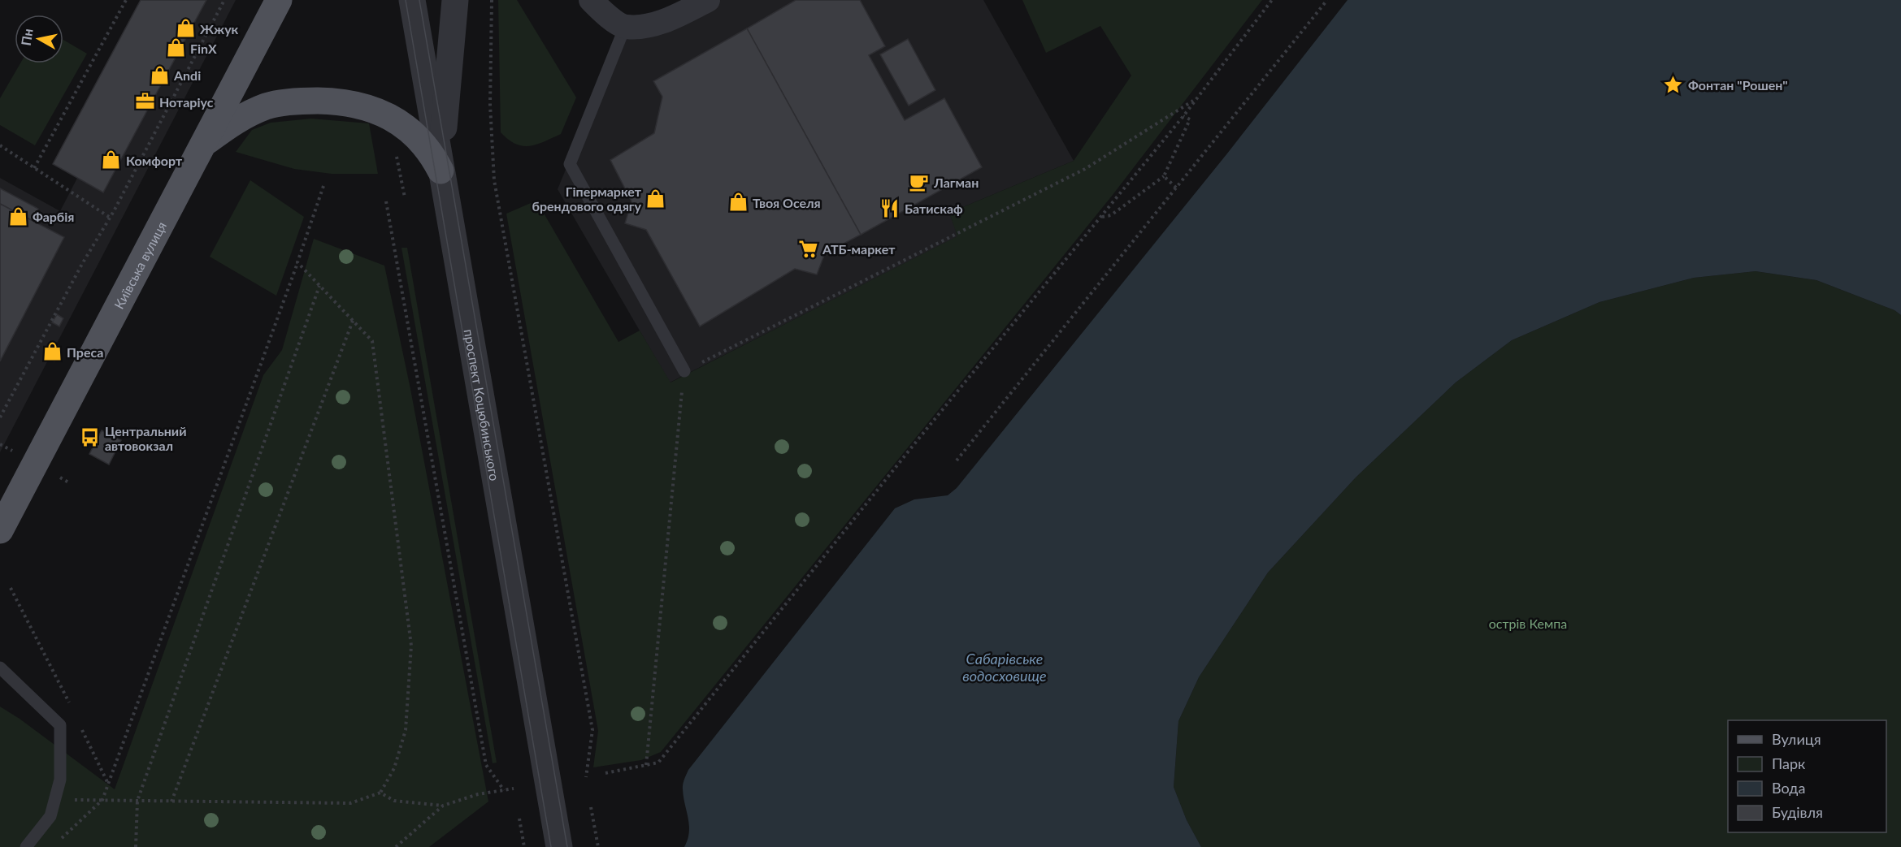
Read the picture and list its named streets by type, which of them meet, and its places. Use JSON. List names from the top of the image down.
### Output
{
  "streets": {
    "main road": ["Київська вулиця"],
    "street": ["проспект Коцюбинського"]
  },
  "water": ["Сабарівське водосховище"],
  "parks": ["острів Кемпа"],
  "places": {
    "shop": [
      "Жжук",
      "FinX",
      "Andi",
      "Комфорт",
      "Гіпермаркет брендового одягу",
      "Твоя Оселя",
      "Фарбія",
      "Преса"
    ],
    "place": ["Фонтан \"Рошен\""],
    "office": ["Нотаріус"],
    "cafe": ["Лагман"],
    "restaurant": ["Батискаф"],
    "supermarket": ["АТБ-маркет"],
    "bus stop": ["Центральний автовокзал"]
  },
  "legend": [
    "Вулиця",
    "Парк",
    "Вода",
    "Будівля"
  ],
  "north": "left"
}
